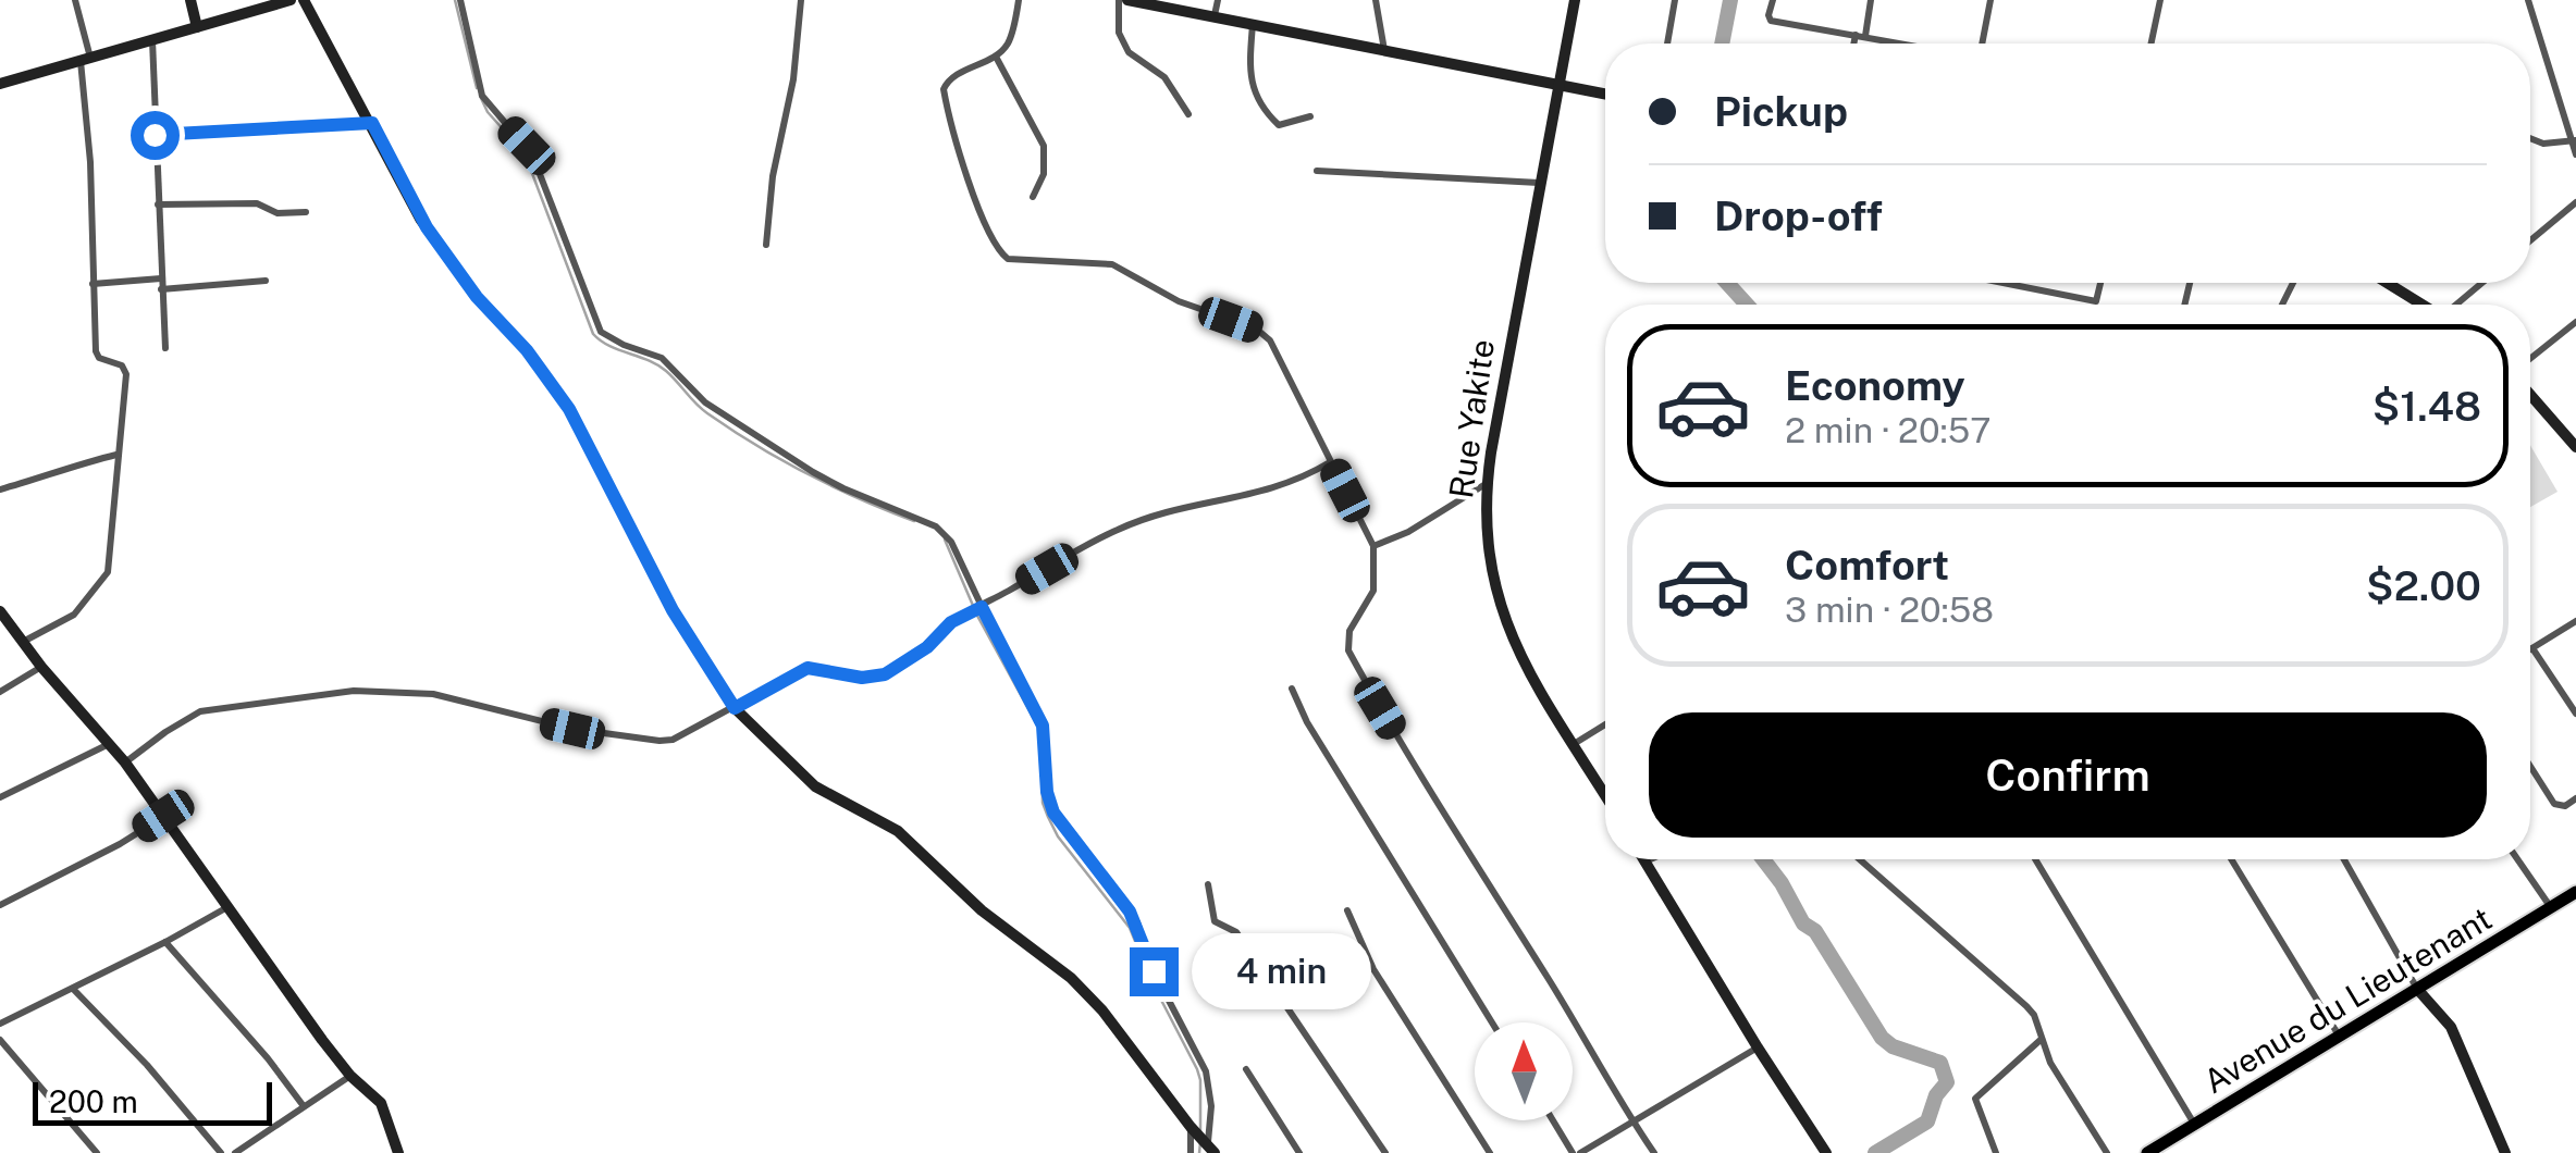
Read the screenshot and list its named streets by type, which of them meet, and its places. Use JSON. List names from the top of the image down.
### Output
{
  "streets": {
    "main road": ["Avenue du Lieutenant"],
    "street": ["Rue Yakite"]
  },
  "scale_bar": "200 m",
  "north": "top",
  "page": {
    "banner": ["Pickup", "Drop-off"],
    "list": [
      {
        "name": "Economy",
        "note": "2 min · 20:57",
        "value": "$1.48"
      },
      {
        "name": "Comfort",
        "note": "3 min · 20:58",
        "value": "$2.00"
      }
    ],
    "buttons": "Confirm",
    "bubble": "4 min",
    "scale": "200 m"
  }
}
